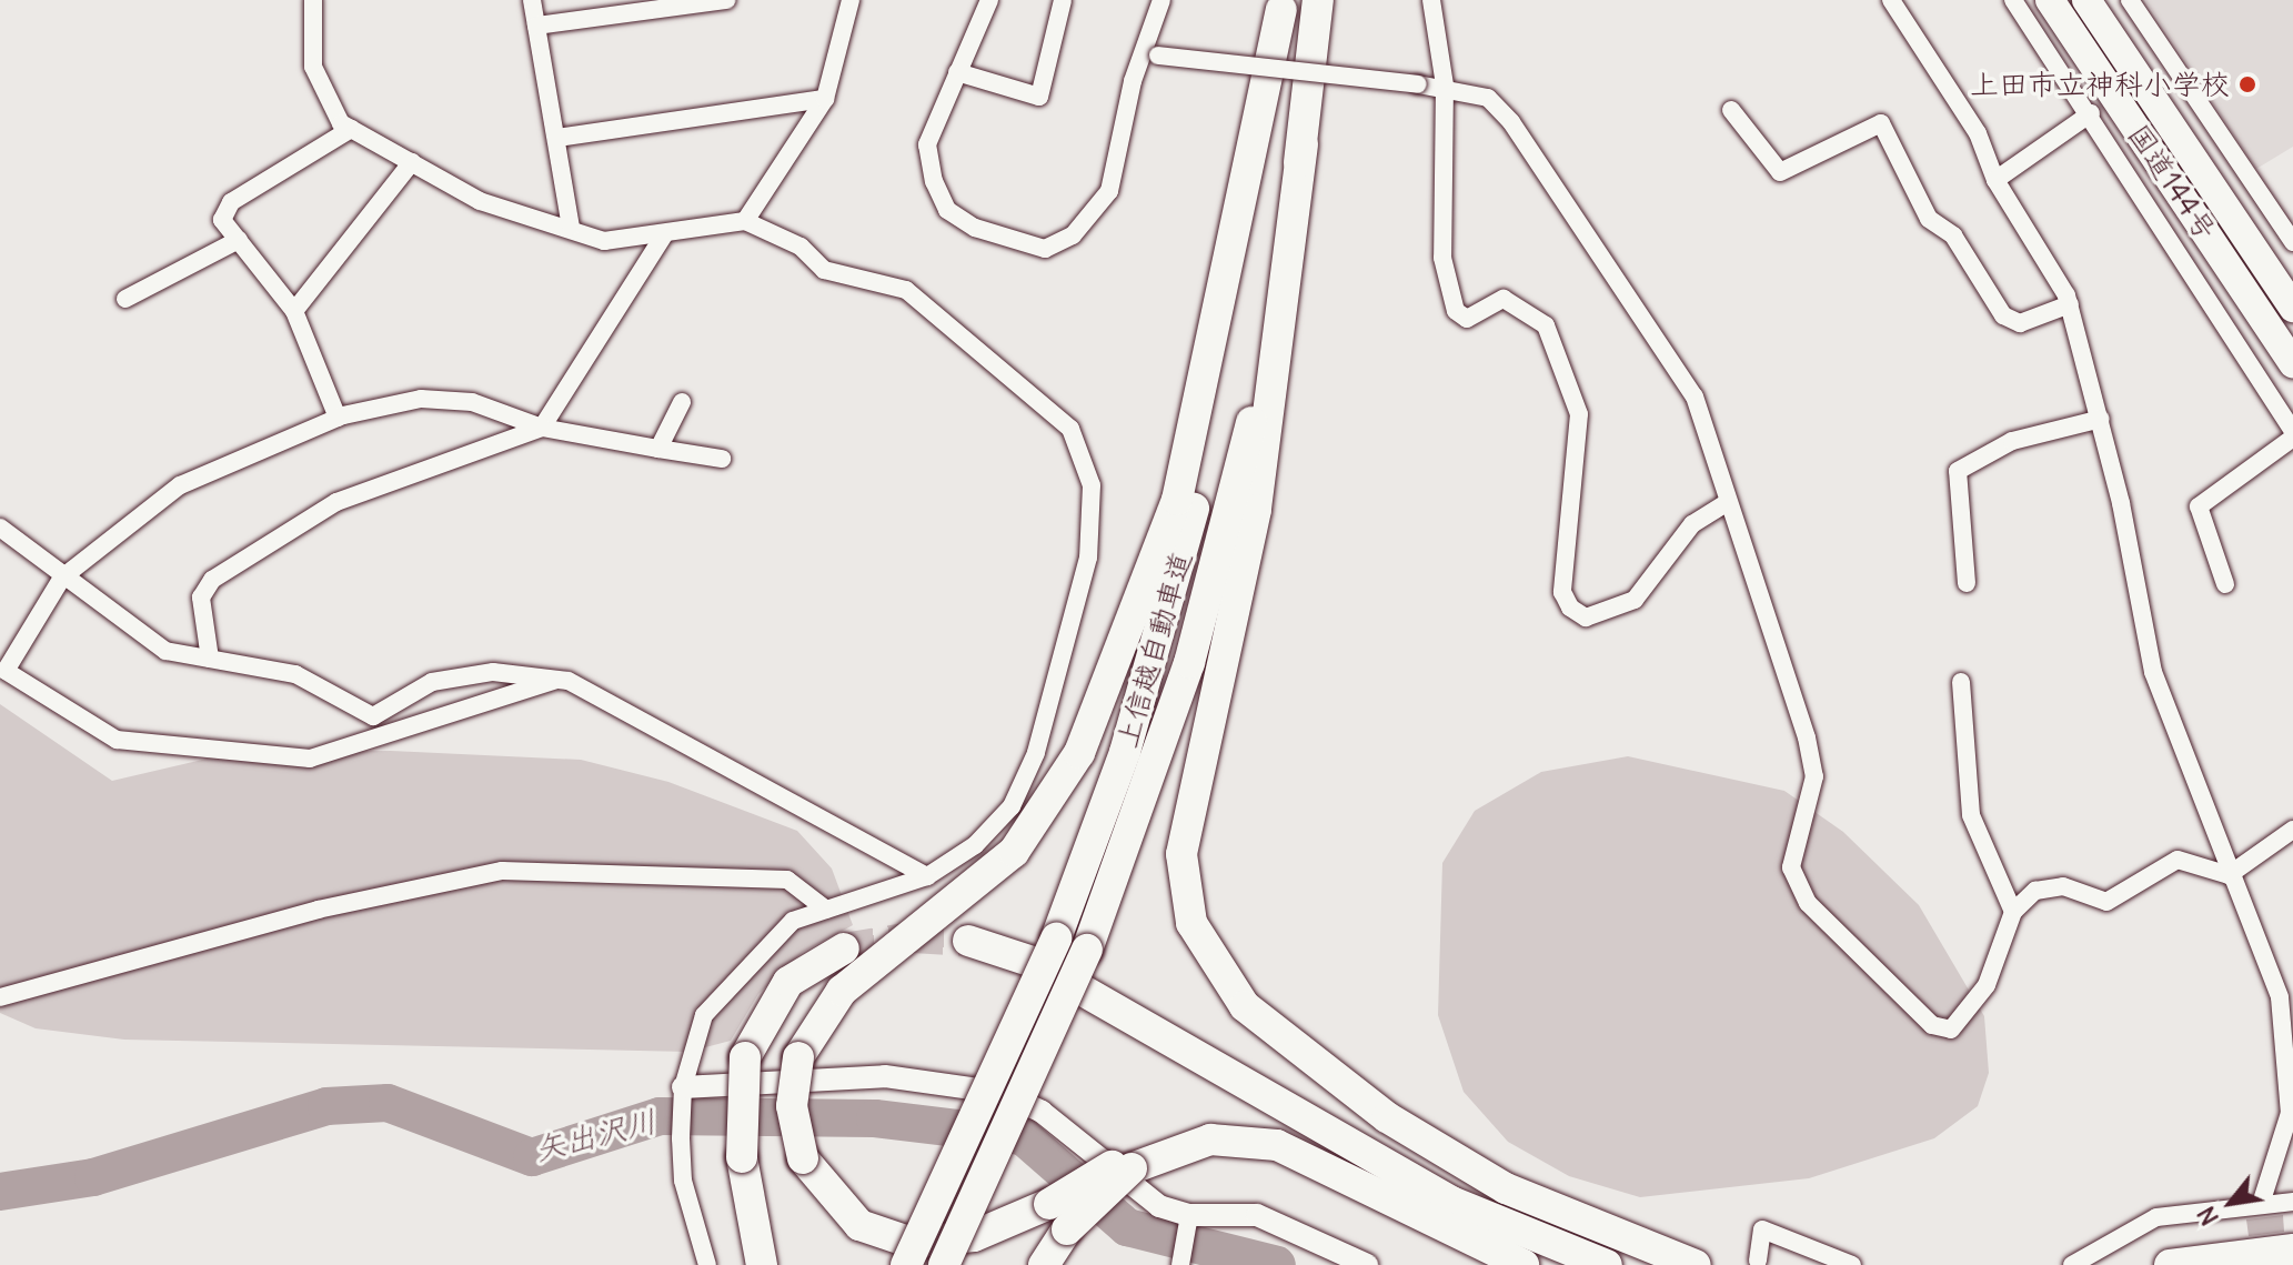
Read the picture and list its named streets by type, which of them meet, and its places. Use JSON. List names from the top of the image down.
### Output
{
  "streets": {
    "highway": ["国道144号", "上信越自動車道"]
  },
  "water": ["矢出沢川"],
  "places": ["上田市立神科小学校"],
  "north": "bottom left"
}
